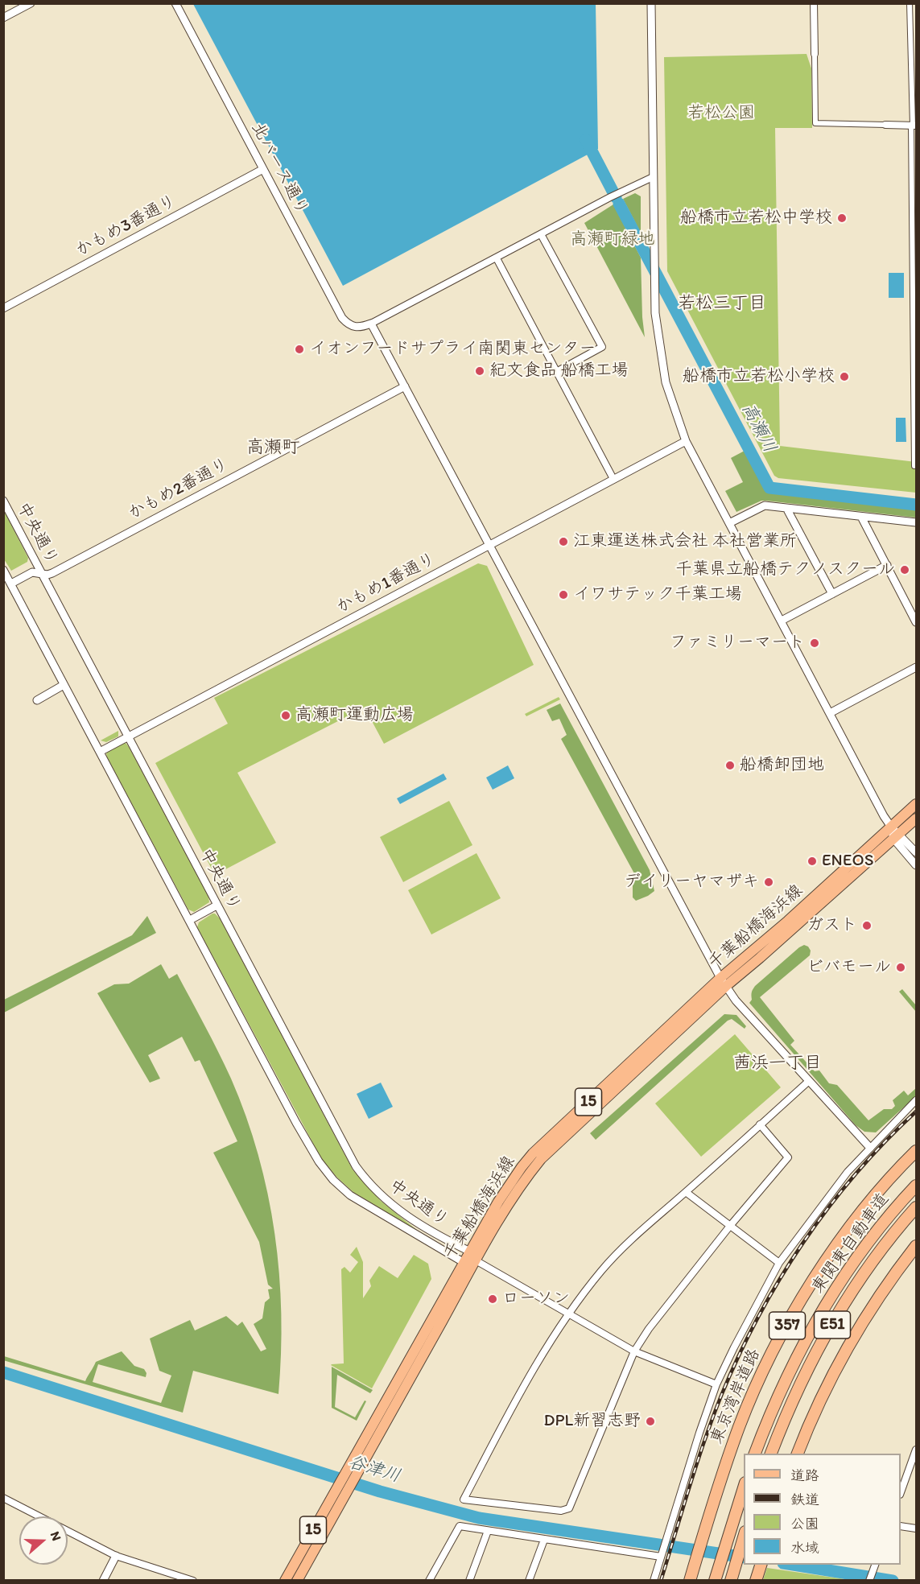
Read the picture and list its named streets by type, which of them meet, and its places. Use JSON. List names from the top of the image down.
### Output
{
  "streets": {
    "highway": [
      "東関東自動車道",
      "E51",
      "357",
      "東京湾岸道路"
    ],
    "main road": ["千葉船橋海浜線", "15"],
    "street": [
      "北バース通り",
      "かもめ3番通り",
      "かもめ2番通り",
      "中央通り",
      "かもめ1番通り"
    ]
  },
  "crossings": [
    ["北バース通り", "かもめ3番通り"],
    ["かもめ2番通り", "中央通り"],
    ["中央通り", "かもめ1番通り"],
    ["中央通り", "千葉船橋海浜線"]
  ],
  "districts": ["若松三丁目", "高瀬町", "茜浜一丁目"],
  "water": ["高瀬川", "谷津川"],
  "parks": ["若松公園", "高瀬町緑地"],
  "places": [
    "船橋市立若松中学校",
    "イオンフードサプライ南関東センター",
    "紀文食品 船橋工場",
    "船橋市立若松小学校",
    "江東運送株式会社 本社営業所",
    "千葉県立船橋テクノスクール",
    "イワサテック千葉工場",
    "ファミリーマート",
    "高瀬町運動広場",
    "船橋卸団地",
    "ENEOS",
    "デイリーヤマザキ",
    "ガスト",
    "ビバモール",
    "ローソン",
    "DPL新習志野"
  ],
  "legend": [
    "道路",
    "鉄道",
    "公園",
    "水域"
  ],
  "north": "right"
}
